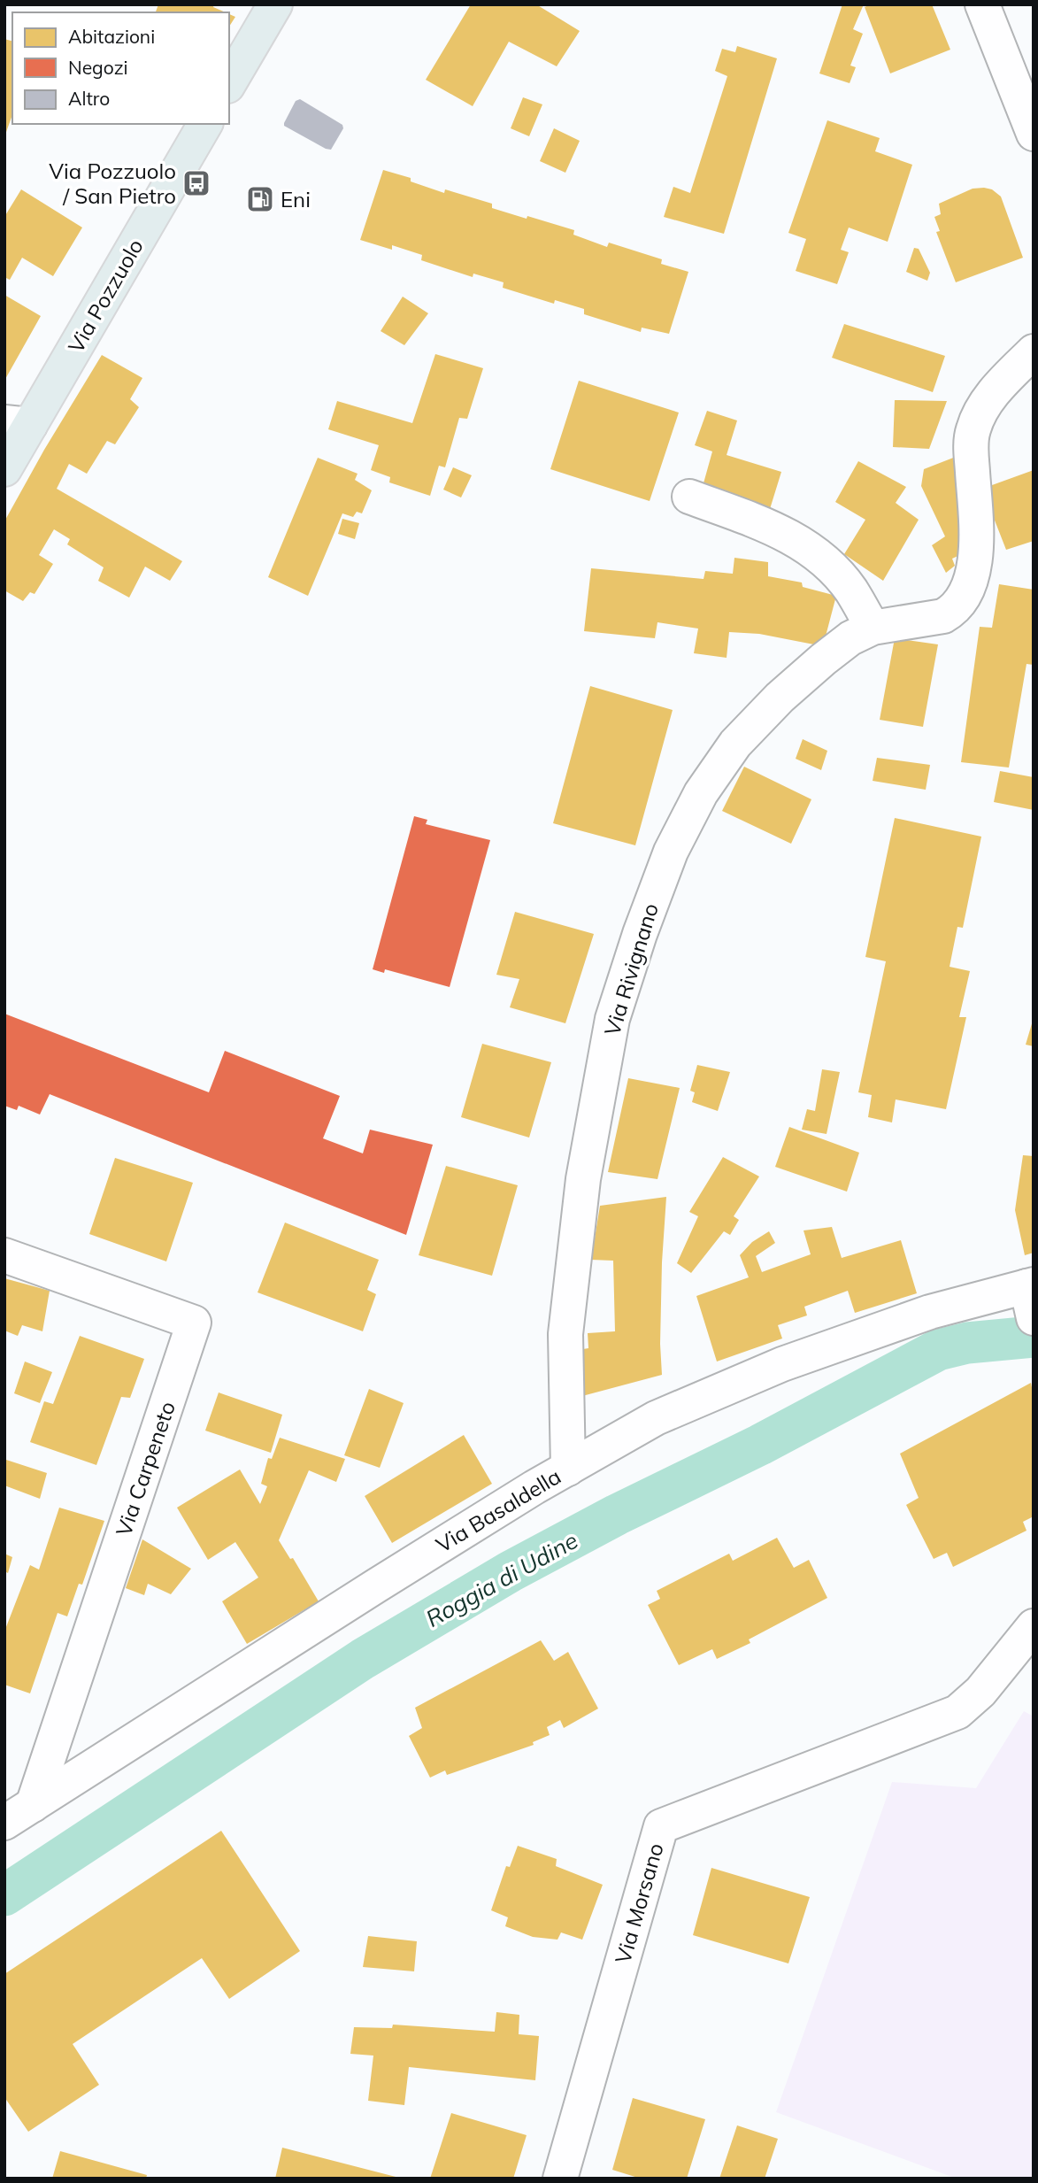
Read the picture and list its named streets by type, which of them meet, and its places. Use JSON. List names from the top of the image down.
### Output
{
  "streets": {
    "main road": ["Via Pozzuolo"],
    "street": [
      "Via Rivignano",
      "Via Carpeneto",
      "Via Basaldella",
      "Via Morsano"
    ]
  },
  "crossings": [
    ["Via Rivignano", "Via Basaldella"],
    ["Via Carpeneto", "Via Basaldella"]
  ],
  "water": ["Roggia di Udine"],
  "places": {
    "bus stop": ["Via Pozzuolo / San Pietro"],
    "fuel station": ["Eni"]
  },
  "legend": ["Abitazioni", "Negozi", "Altro"]
}
